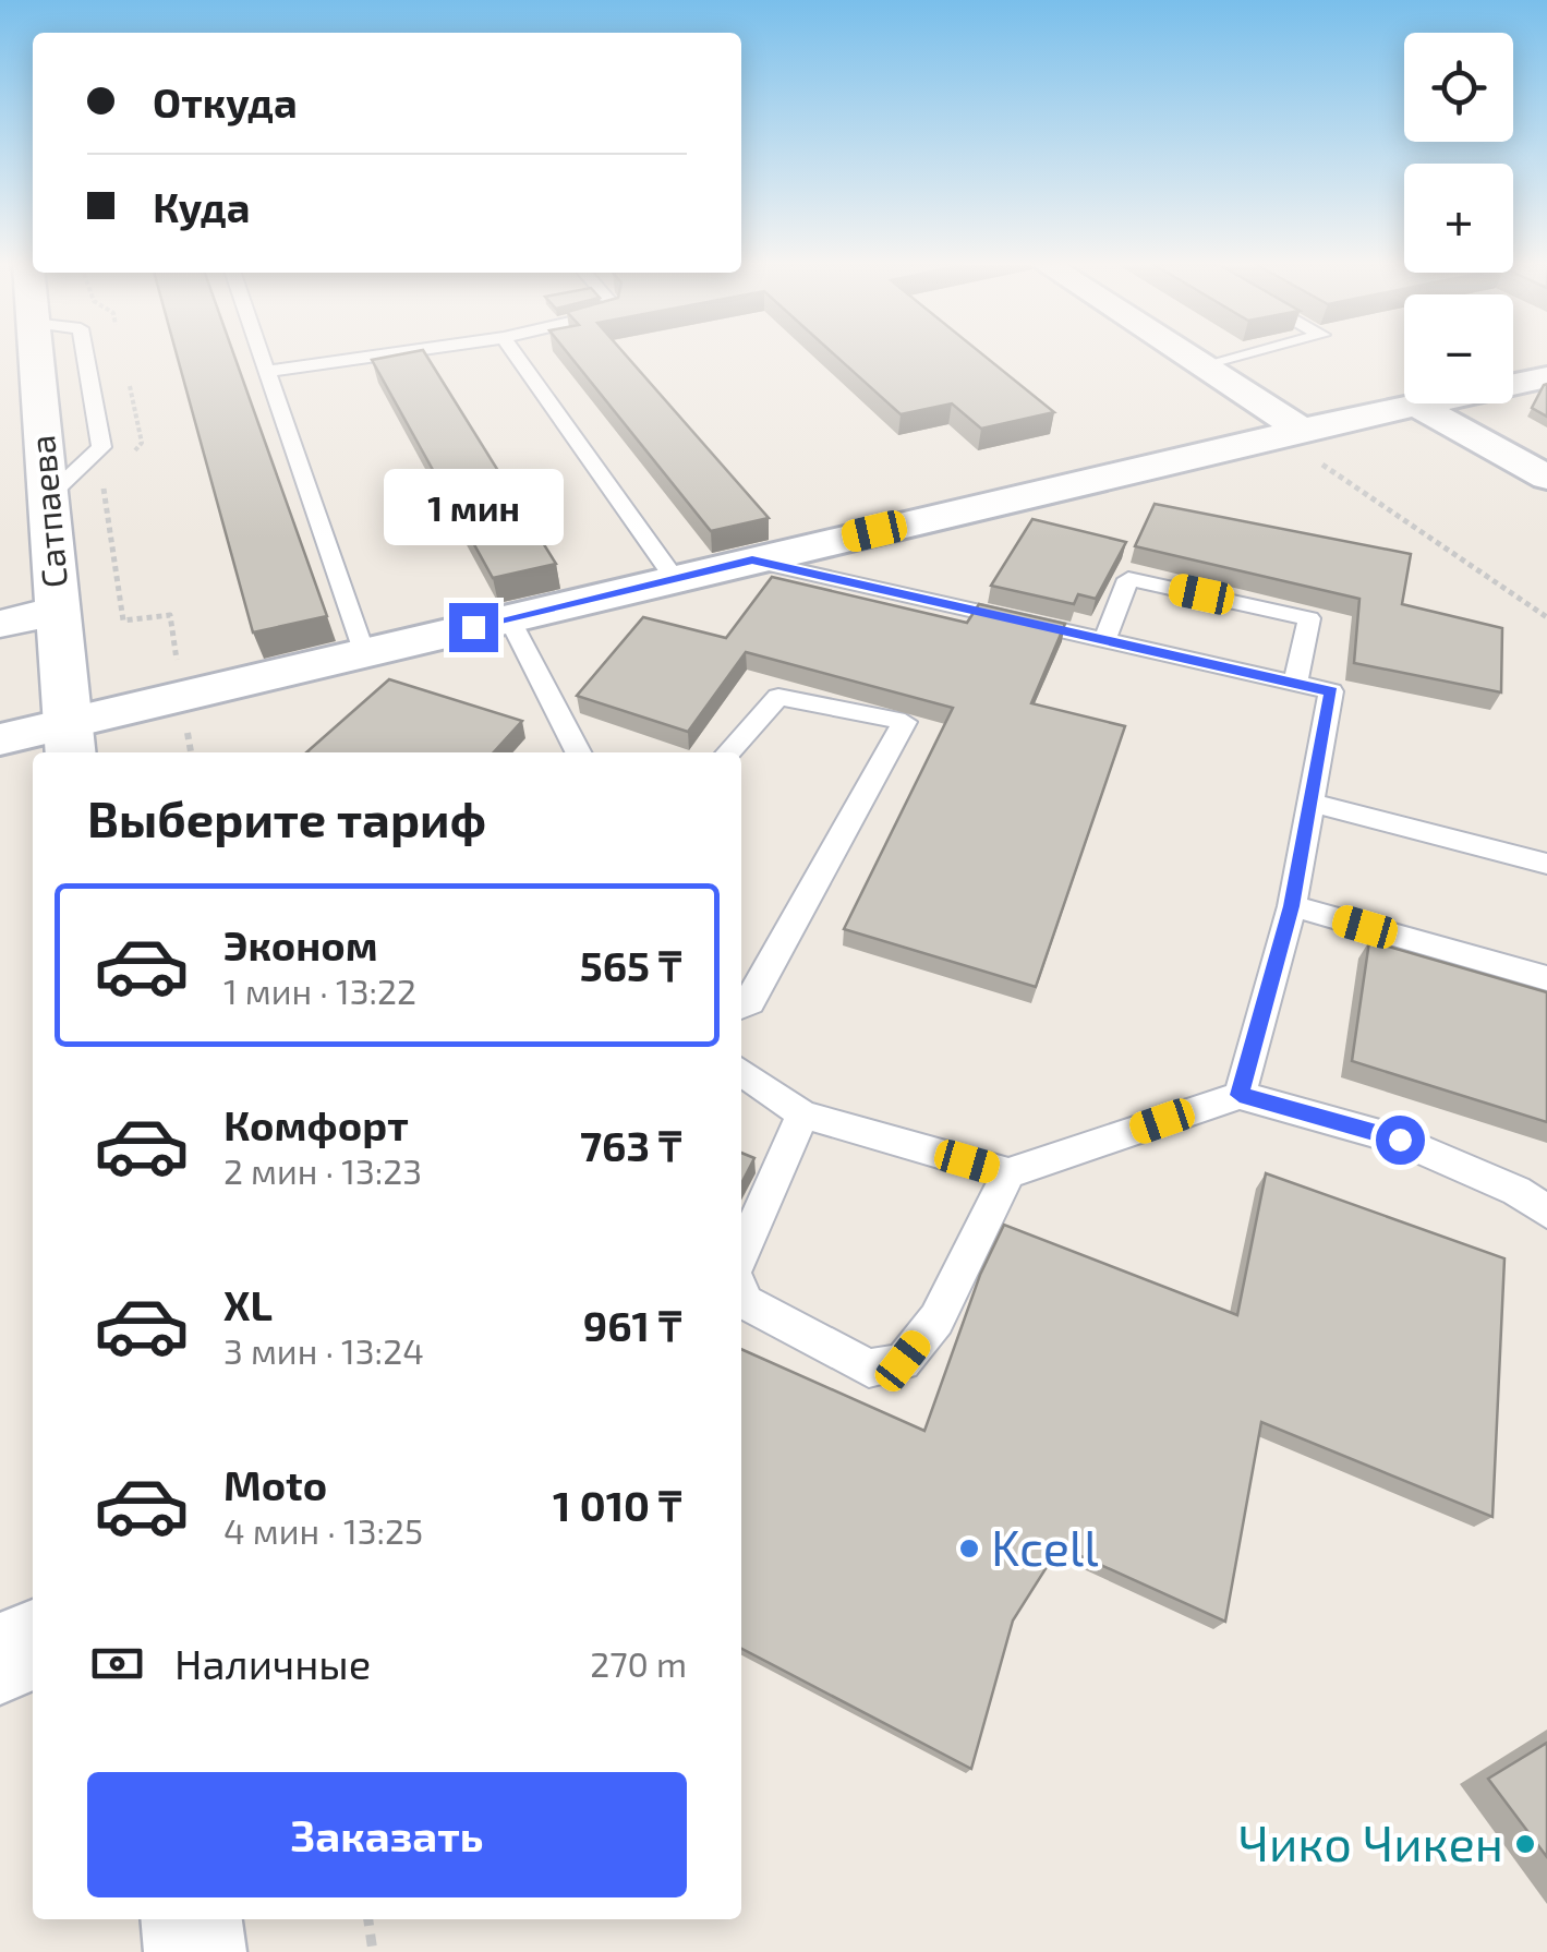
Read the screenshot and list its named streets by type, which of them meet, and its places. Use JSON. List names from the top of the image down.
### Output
{
  "streets": {
    "street": ["Сатпаева"]
  },
  "places": ["Kcell", "Чико Чикен"],
  "page": {
    "map_buttons": ["+", "−"],
    "banner": ["Откуда", "Куда"],
    "bubble": "1 мин",
    "heading": "Выберите тариф",
    "list": [
      {
        "name": "Эконом",
        "note": "1 мин · 13:22",
        "value": "565 ₸"
      },
      {
        "name": "Комфорт",
        "note": "2 мин · 13:23",
        "value": "763 ₸"
      },
      {
        "name": "XL",
        "note": "3 мин · 13:24",
        "value": "961 ₸"
      },
      {
        "name": "Moto",
        "note": "4 мин · 13:25",
        "value": "1 010 ₸"
      }
    ],
    "pay": ["Наличные", "270 m"],
    "buttons": "Заказать"
  }
}
